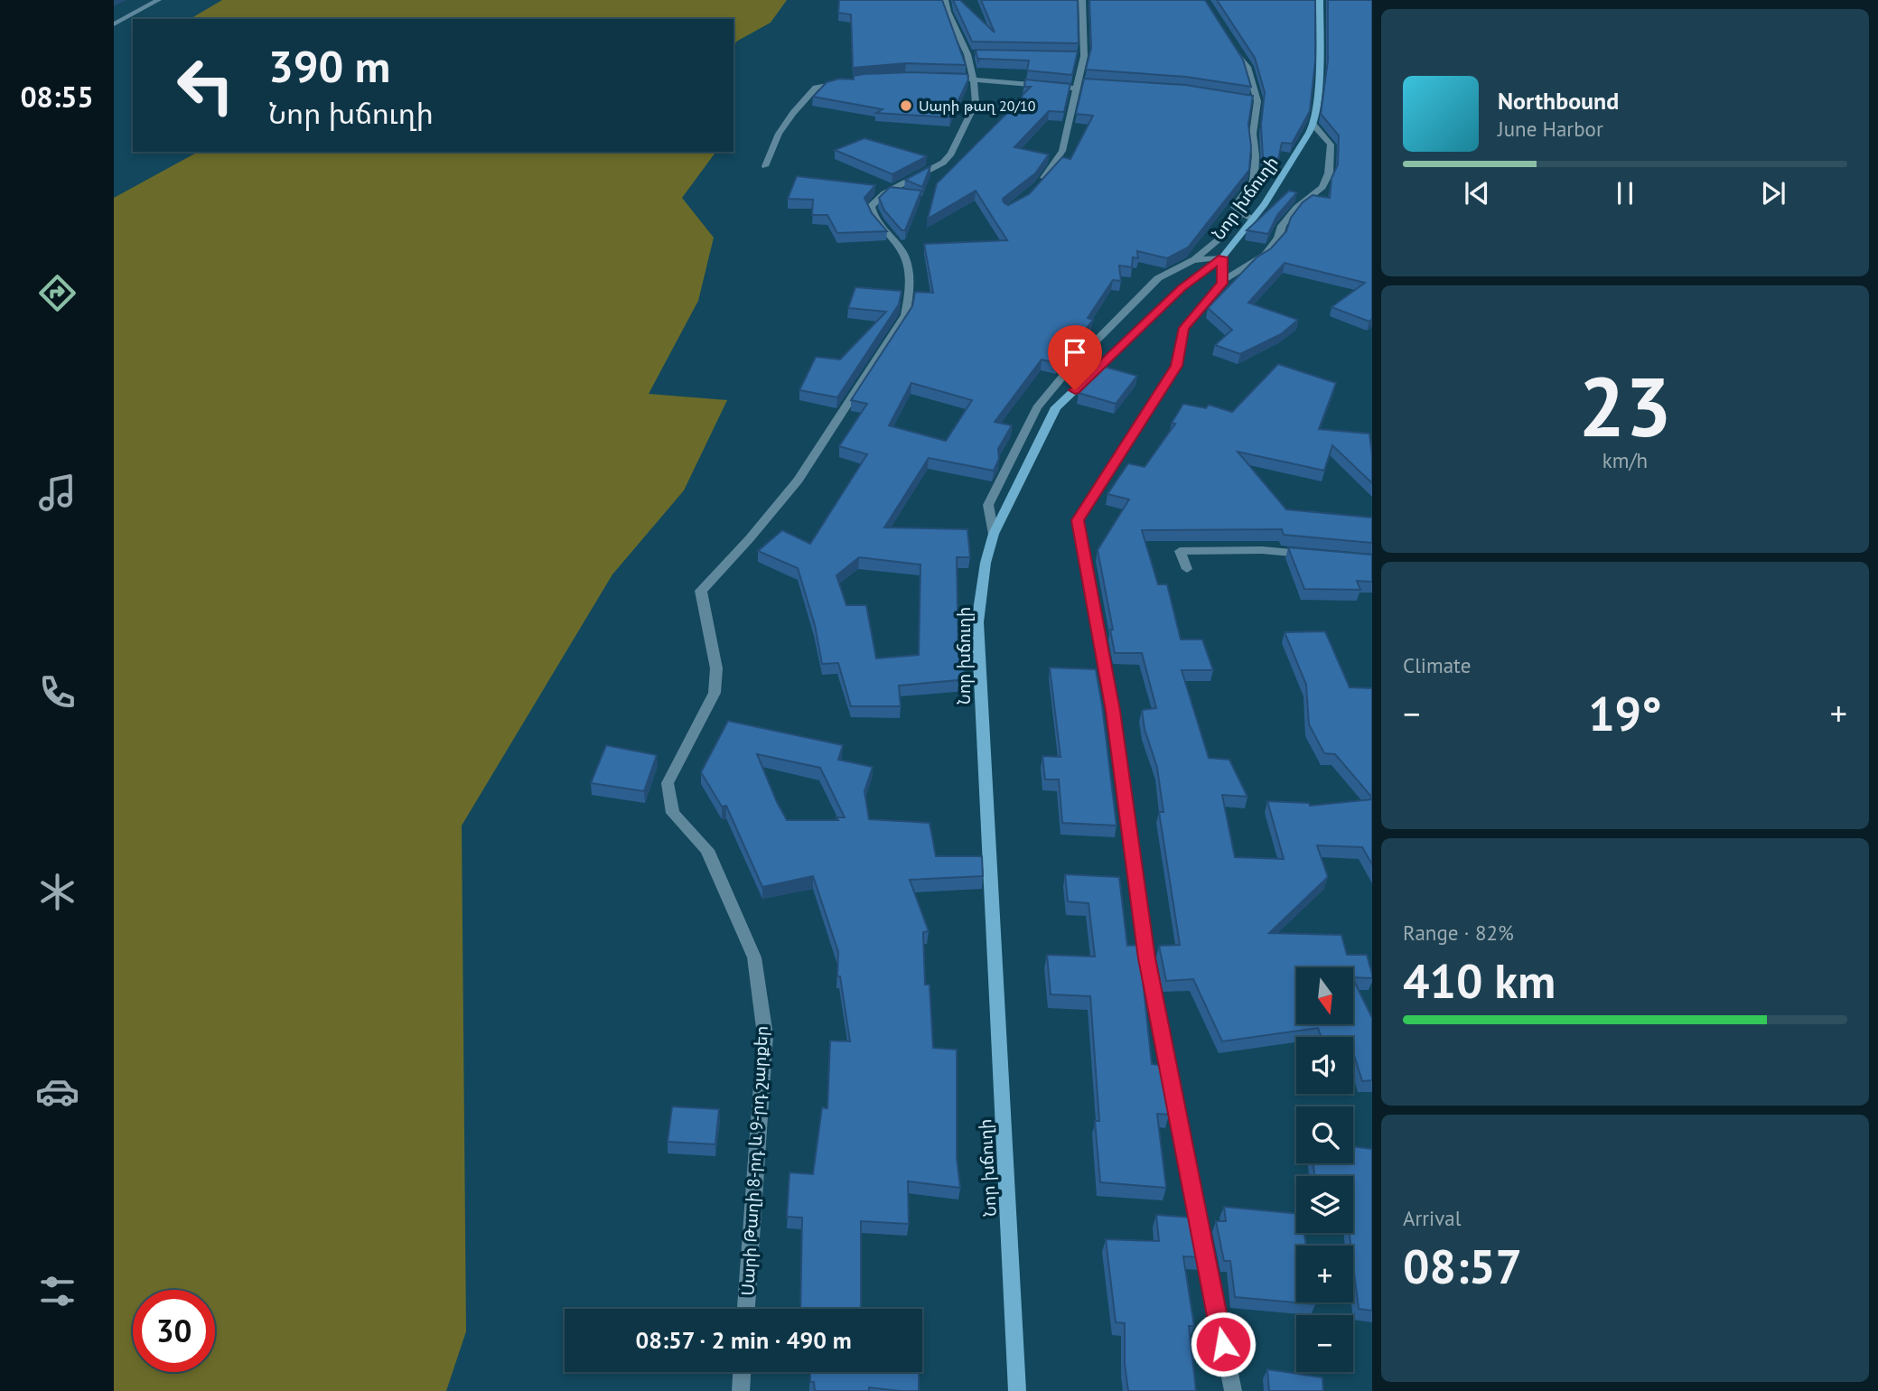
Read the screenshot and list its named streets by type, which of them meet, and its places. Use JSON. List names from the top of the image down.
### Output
{
  "streets": {
    "main road": ["Նոր խճուղի"],
    "street": ["Սարի Թաղի 8-րդ և 9-րդ շարքեր"]
  },
  "places": ["Սարի թաղ 20/10"],
  "north": "bottom",
  "page": {
    "tabs": "08:55",
    "turn": ["390 m", "Նոր խճուղի"],
    "song": ["Northbound", "June Harbor"],
    "tile": [
      ["23", "km/h"],
      "Climate",
      ["Range · 82%", "410 km"],
      ["Arrival", "08:57"]
    ],
    "heat": ["−", "19°", "+"],
    "map_buttons": ["+", "−"],
    "limit": "30",
    "trip": "08:57 · 2 min · 490 m"
  }
}
